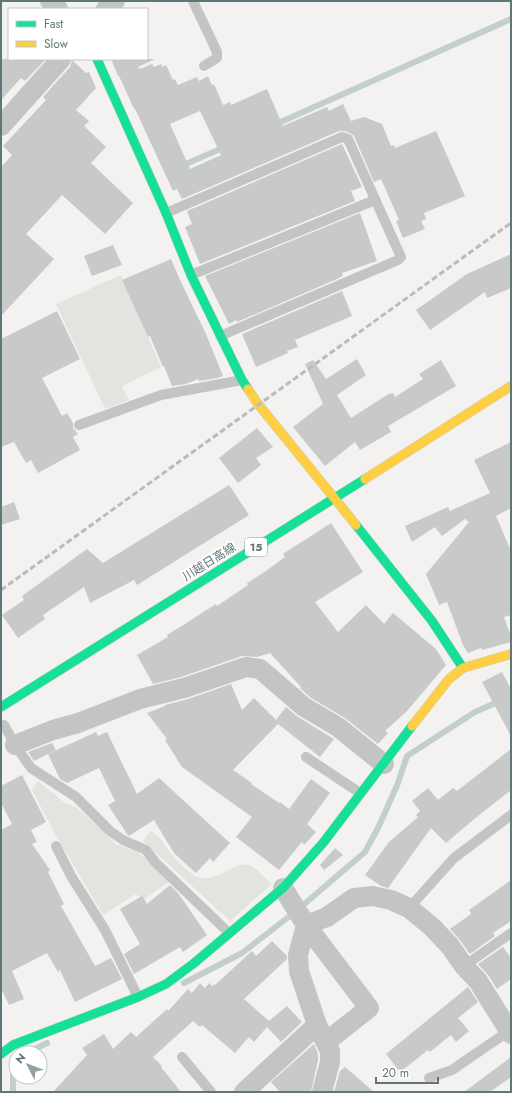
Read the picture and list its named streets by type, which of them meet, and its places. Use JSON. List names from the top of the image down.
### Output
{
  "streets": {
    "street": ["15", "川越日高線"]
  },
  "legend": ["Fast", "Slow"],
  "scale_bar": "20 m",
  "north": "top left"
}
